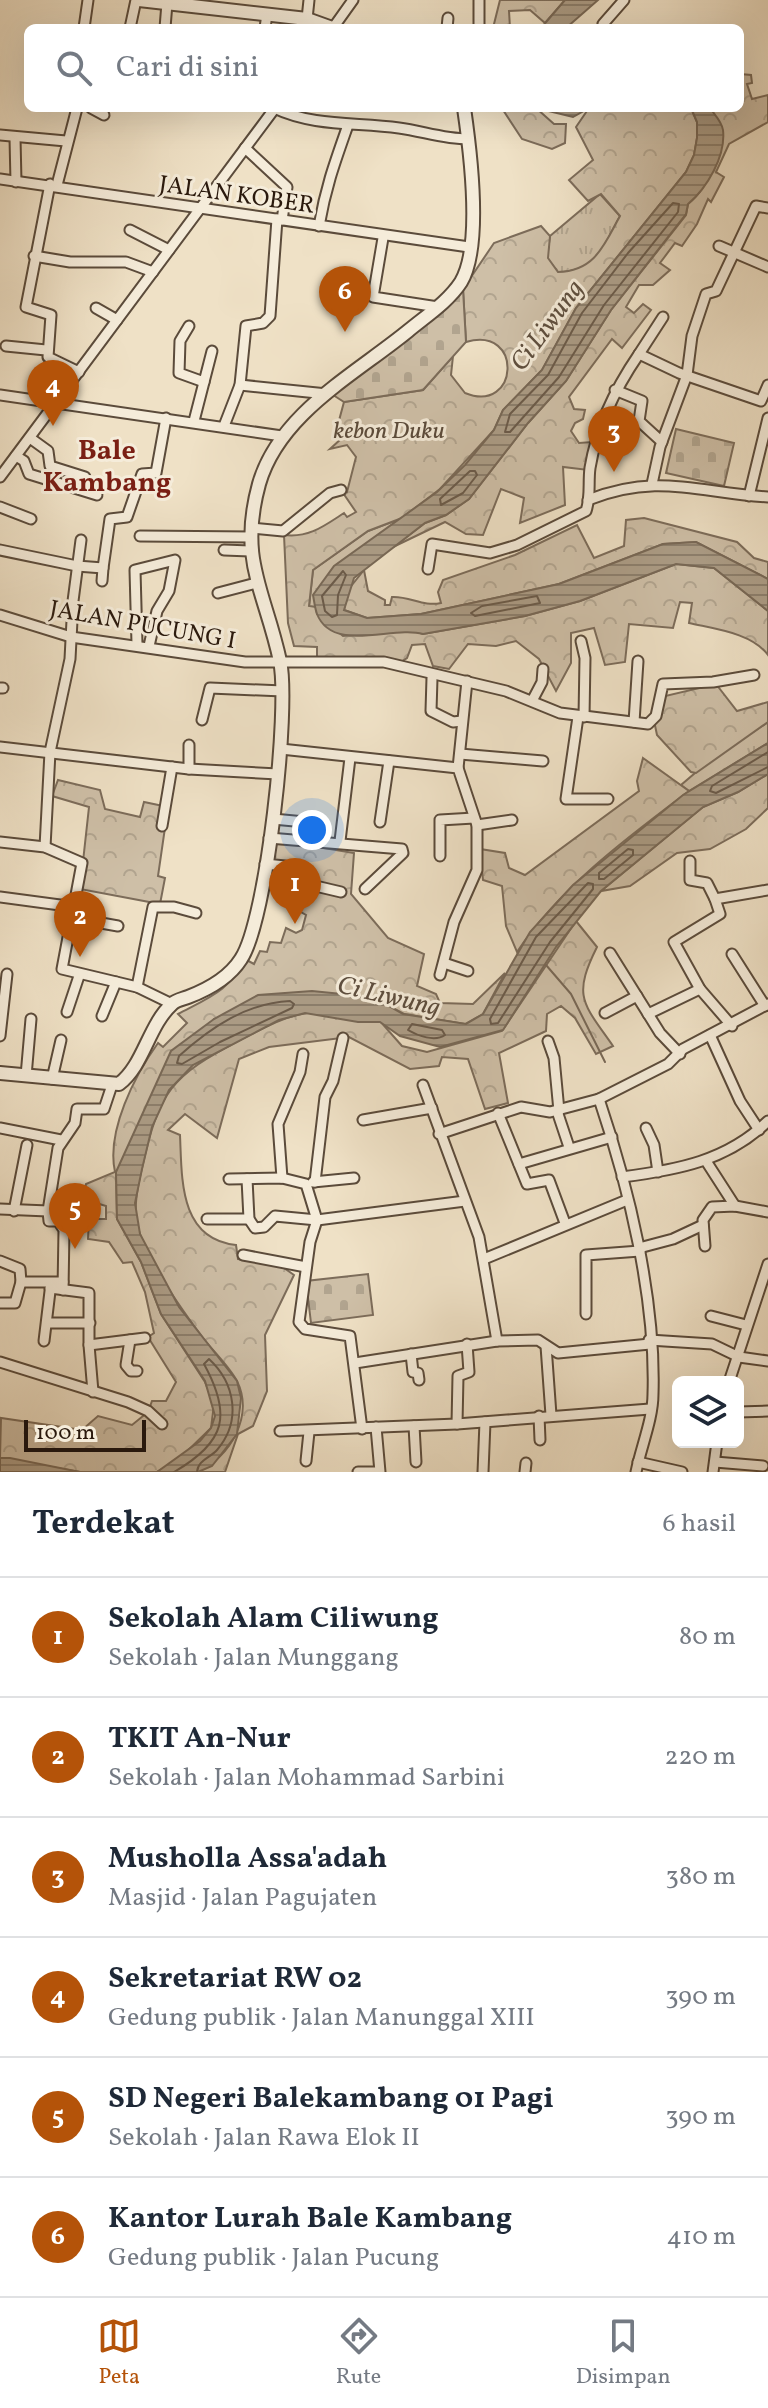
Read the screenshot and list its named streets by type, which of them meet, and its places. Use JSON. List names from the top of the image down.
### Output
{
  "streets": {
    "street": ["JALAN KOBER", "JALAN PUCUNG I"]
  },
  "districts": ["Bale Kambang"],
  "water": ["Ci Liwung"],
  "parks": ["kebon Duku"],
  "scale_bar": "100 m",
  "page": {
    "search": "Cari di sini",
    "pins": [
      "6",
      "4",
      "3",
      "1",
      "2",
      "5"
    ],
    "scale": "100 m",
    "heading": ["Terdekat", "6 hasil"],
    "list": [
      {
        "mark": "1",
        "name": "Sekolah Alam Ciliwung",
        "note": "Sekolah · Jalan Munggang",
        "value": "80 m"
      },
      {
        "mark": "2",
        "name": "TKIT An-Nur",
        "note": "Sekolah · Jalan Mohammad Sarbini",
        "value": "220 m"
      },
      {
        "mark": "3",
        "name": "Musholla Assa'adah",
        "note": "Masjid · Jalan Pagujaten",
        "value": "380 m"
      },
      {
        "mark": "4",
        "name": "Sekretariat RW 02",
        "note": "Gedung publik · Jalan Manunggal XIII",
        "value": "390 m"
      },
      {
        "mark": "5",
        "name": "SD Negeri Balekambang 01 Pagi",
        "note": "Sekolah · Jalan Rawa Elok II",
        "value": "390 m"
      },
      {
        "mark": "6",
        "name": "Kantor Lurah Bale Kambang",
        "note": "Gedung publik · Jalan Pucung",
        "value": "410 m"
      }
    ],
    "nav": ["Peta", "Rute", "Disimpan"]
  }
}
